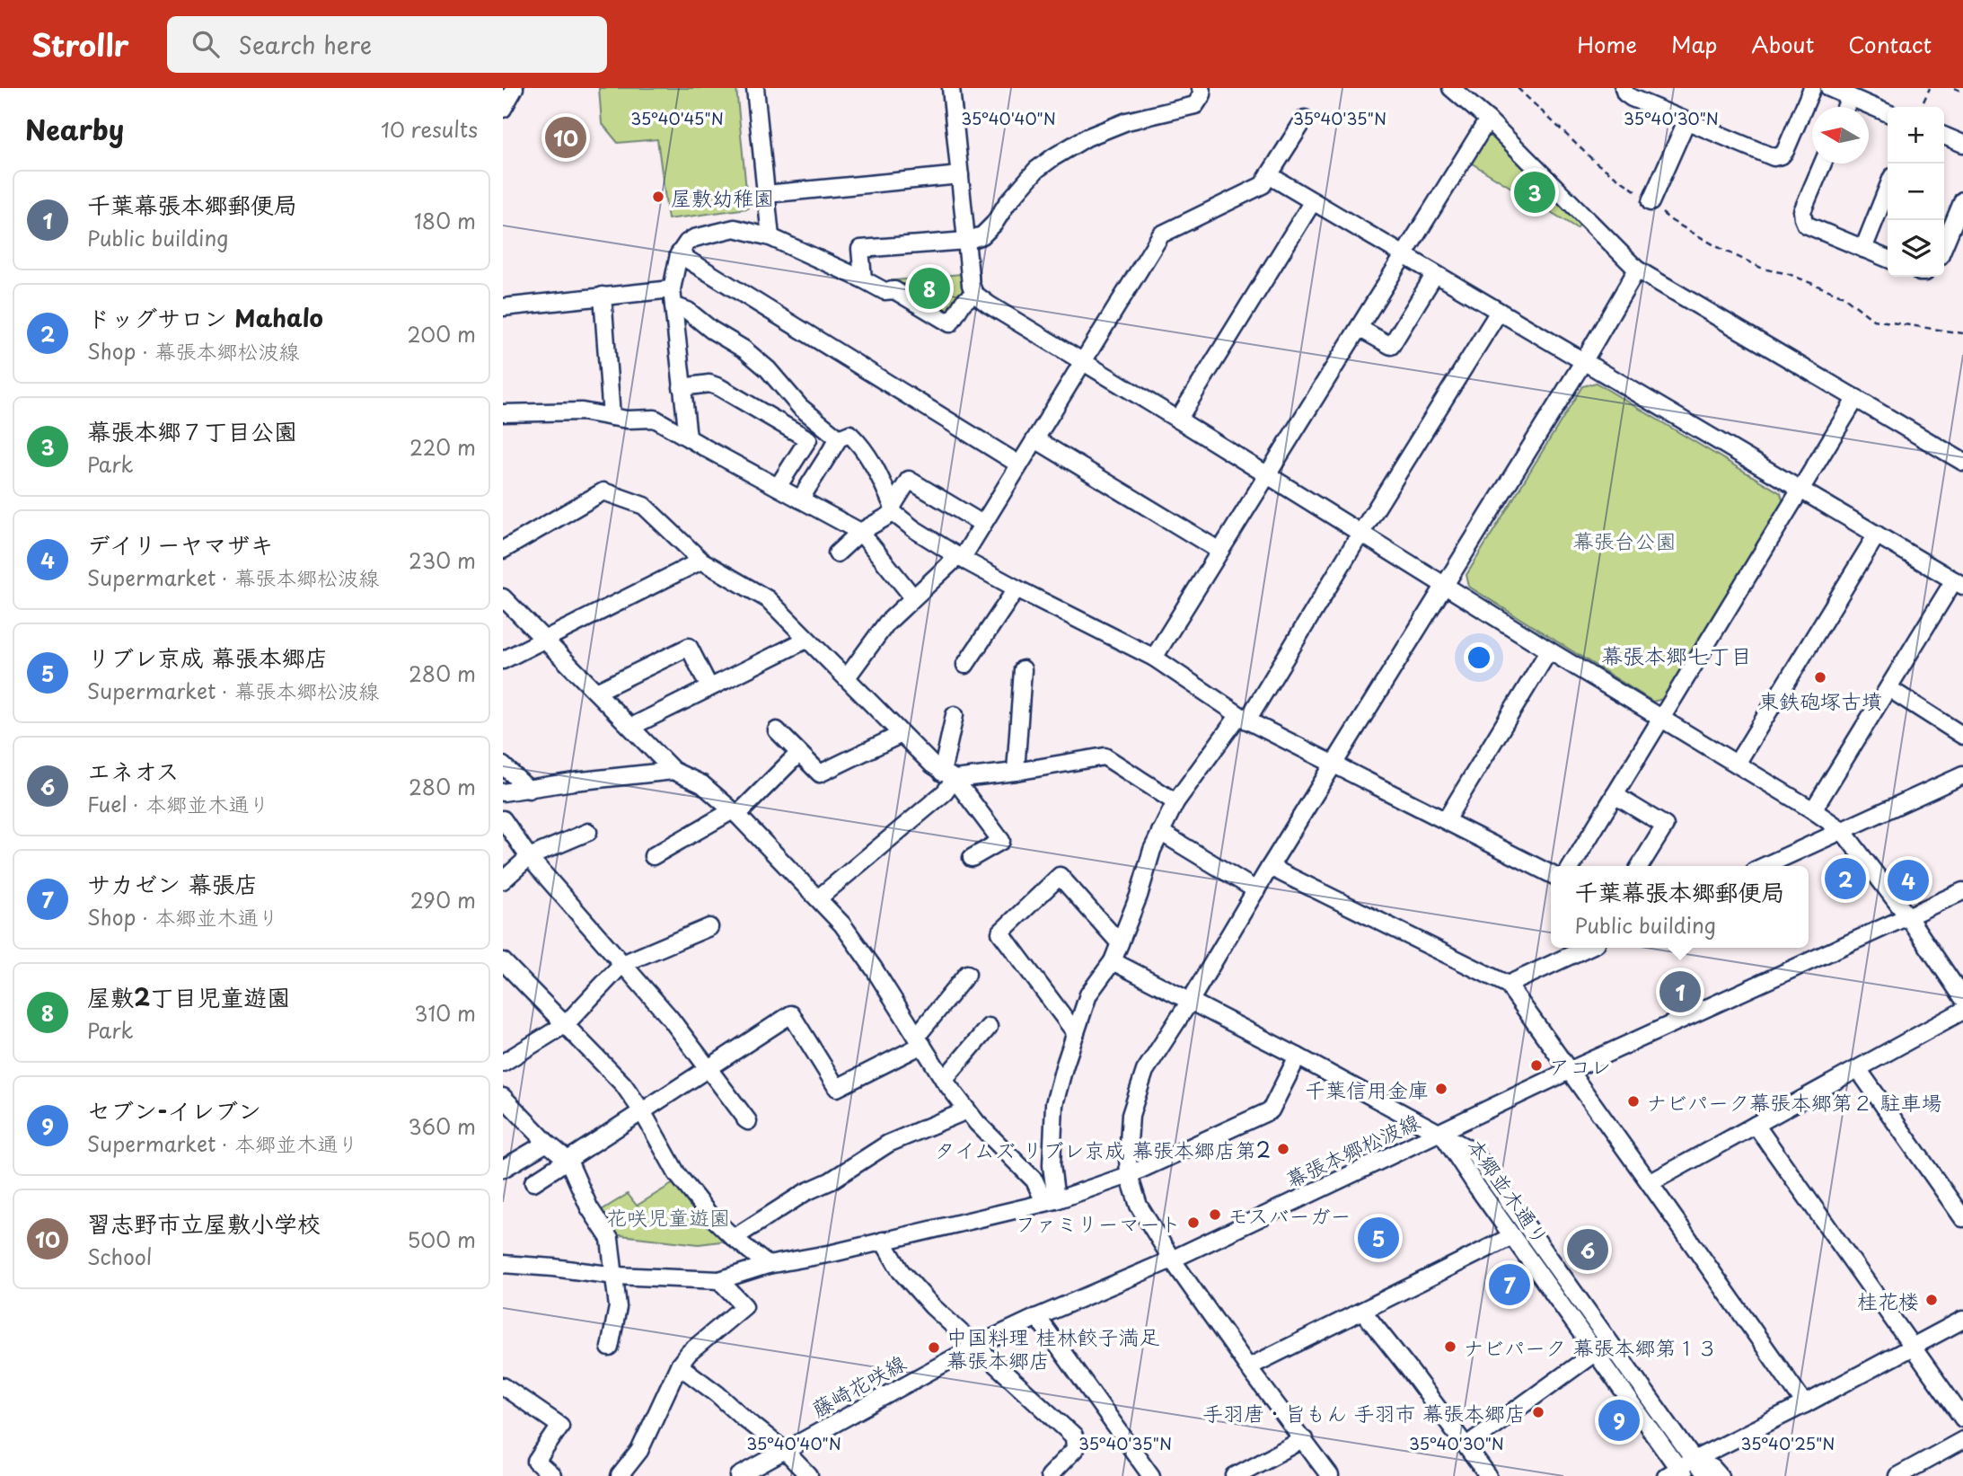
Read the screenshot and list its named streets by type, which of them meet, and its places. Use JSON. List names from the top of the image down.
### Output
{
  "streets": {
    "street": ["幕張本郷松波線", "本郷並木通り", "藤崎花咲線"]
  },
  "crossings": [
    ["幕張本郷松波線", "本郷並木通り"],
    ["幕張本郷松波線", "藤崎花咲線"]
  ],
  "districts": ["幕張本郷七丁目"],
  "parks": ["幕張台公園", "花咲児童遊園"],
  "places": [
    "屋敷幼稚園",
    "東鉄砲塚古墳",
    "アコレ",
    "千葉信用金庫",
    "ナビパーク幕張本郷第２ 駐車場",
    "タイムズ リブレ京成 幕張本郷店第2",
    "モスバーガー",
    "ファミリーマート",
    "桂花楼",
    "ナビパーク 幕張本郷第１３",
    "中国料理 桂林餃子満足 幕張本郷店",
    "手羽唐・旨もん 手羽市 幕張本郷店"
  ],
  "north": "left",
  "page": {
    "header": "Strollr",
    "search": "Search here",
    "nav": [
      "Home",
      "Map",
      "About",
      "Contact"
    ],
    "heading": ["Nearby", "10 results"],
    "map_buttons": ["+", "−"],
    "pins": [
      "10",
      "3",
      "8",
      "2",
      "4",
      "1",
      "5",
      "6",
      "7",
      "9"
    ],
    "list": [
      {
        "mark": "1",
        "name": "千葉幕張本郷郵便局",
        "note": "Public building",
        "value": "180 m"
      },
      {
        "mark": "2",
        "name": "ドッグサロン Mahalo",
        "note": "Shop · 幕張本郷松波線",
        "value": "200 m"
      },
      {
        "mark": "3",
        "name": "幕張本郷７丁目公園",
        "note": "Park",
        "value": "220 m"
      },
      {
        "mark": "4",
        "name": "デイリーヤマザキ",
        "note": "Supermarket · 幕張本郷松波線",
        "value": "230 m"
      },
      {
        "mark": "5",
        "name": "リブレ京成 幕張本郷店",
        "note": "Supermarket · 幕張本郷松波線",
        "value": "280 m"
      },
      {
        "mark": "6",
        "name": "エネオス",
        "note": "Fuel · 本郷並木通り",
        "value": "280 m"
      },
      {
        "mark": "7",
        "name": "サカゼン 幕張店",
        "note": "Shop · 本郷並木通り",
        "value": "290 m"
      },
      {
        "mark": "8",
        "name": "屋敷2丁目児童遊園",
        "note": "Park",
        "value": "310 m"
      },
      {
        "mark": "9",
        "name": "セブン-イレブン",
        "note": "Supermarket · 本郷並木通り",
        "value": "360 m"
      },
      {
        "mark": "10",
        "name": "習志野市立屋敷小学校",
        "note": "School",
        "value": "500 m"
      }
    ],
    "popup": ["千葉幕張本郷郵便局", "Public building"]
  },
  "coordinates": [
    "35°40'40\"N",
    "35°40'35\"N",
    "35°40'45\"N",
    "35°40'30\"N",
    "35°40'25\"N"
  ]
}
